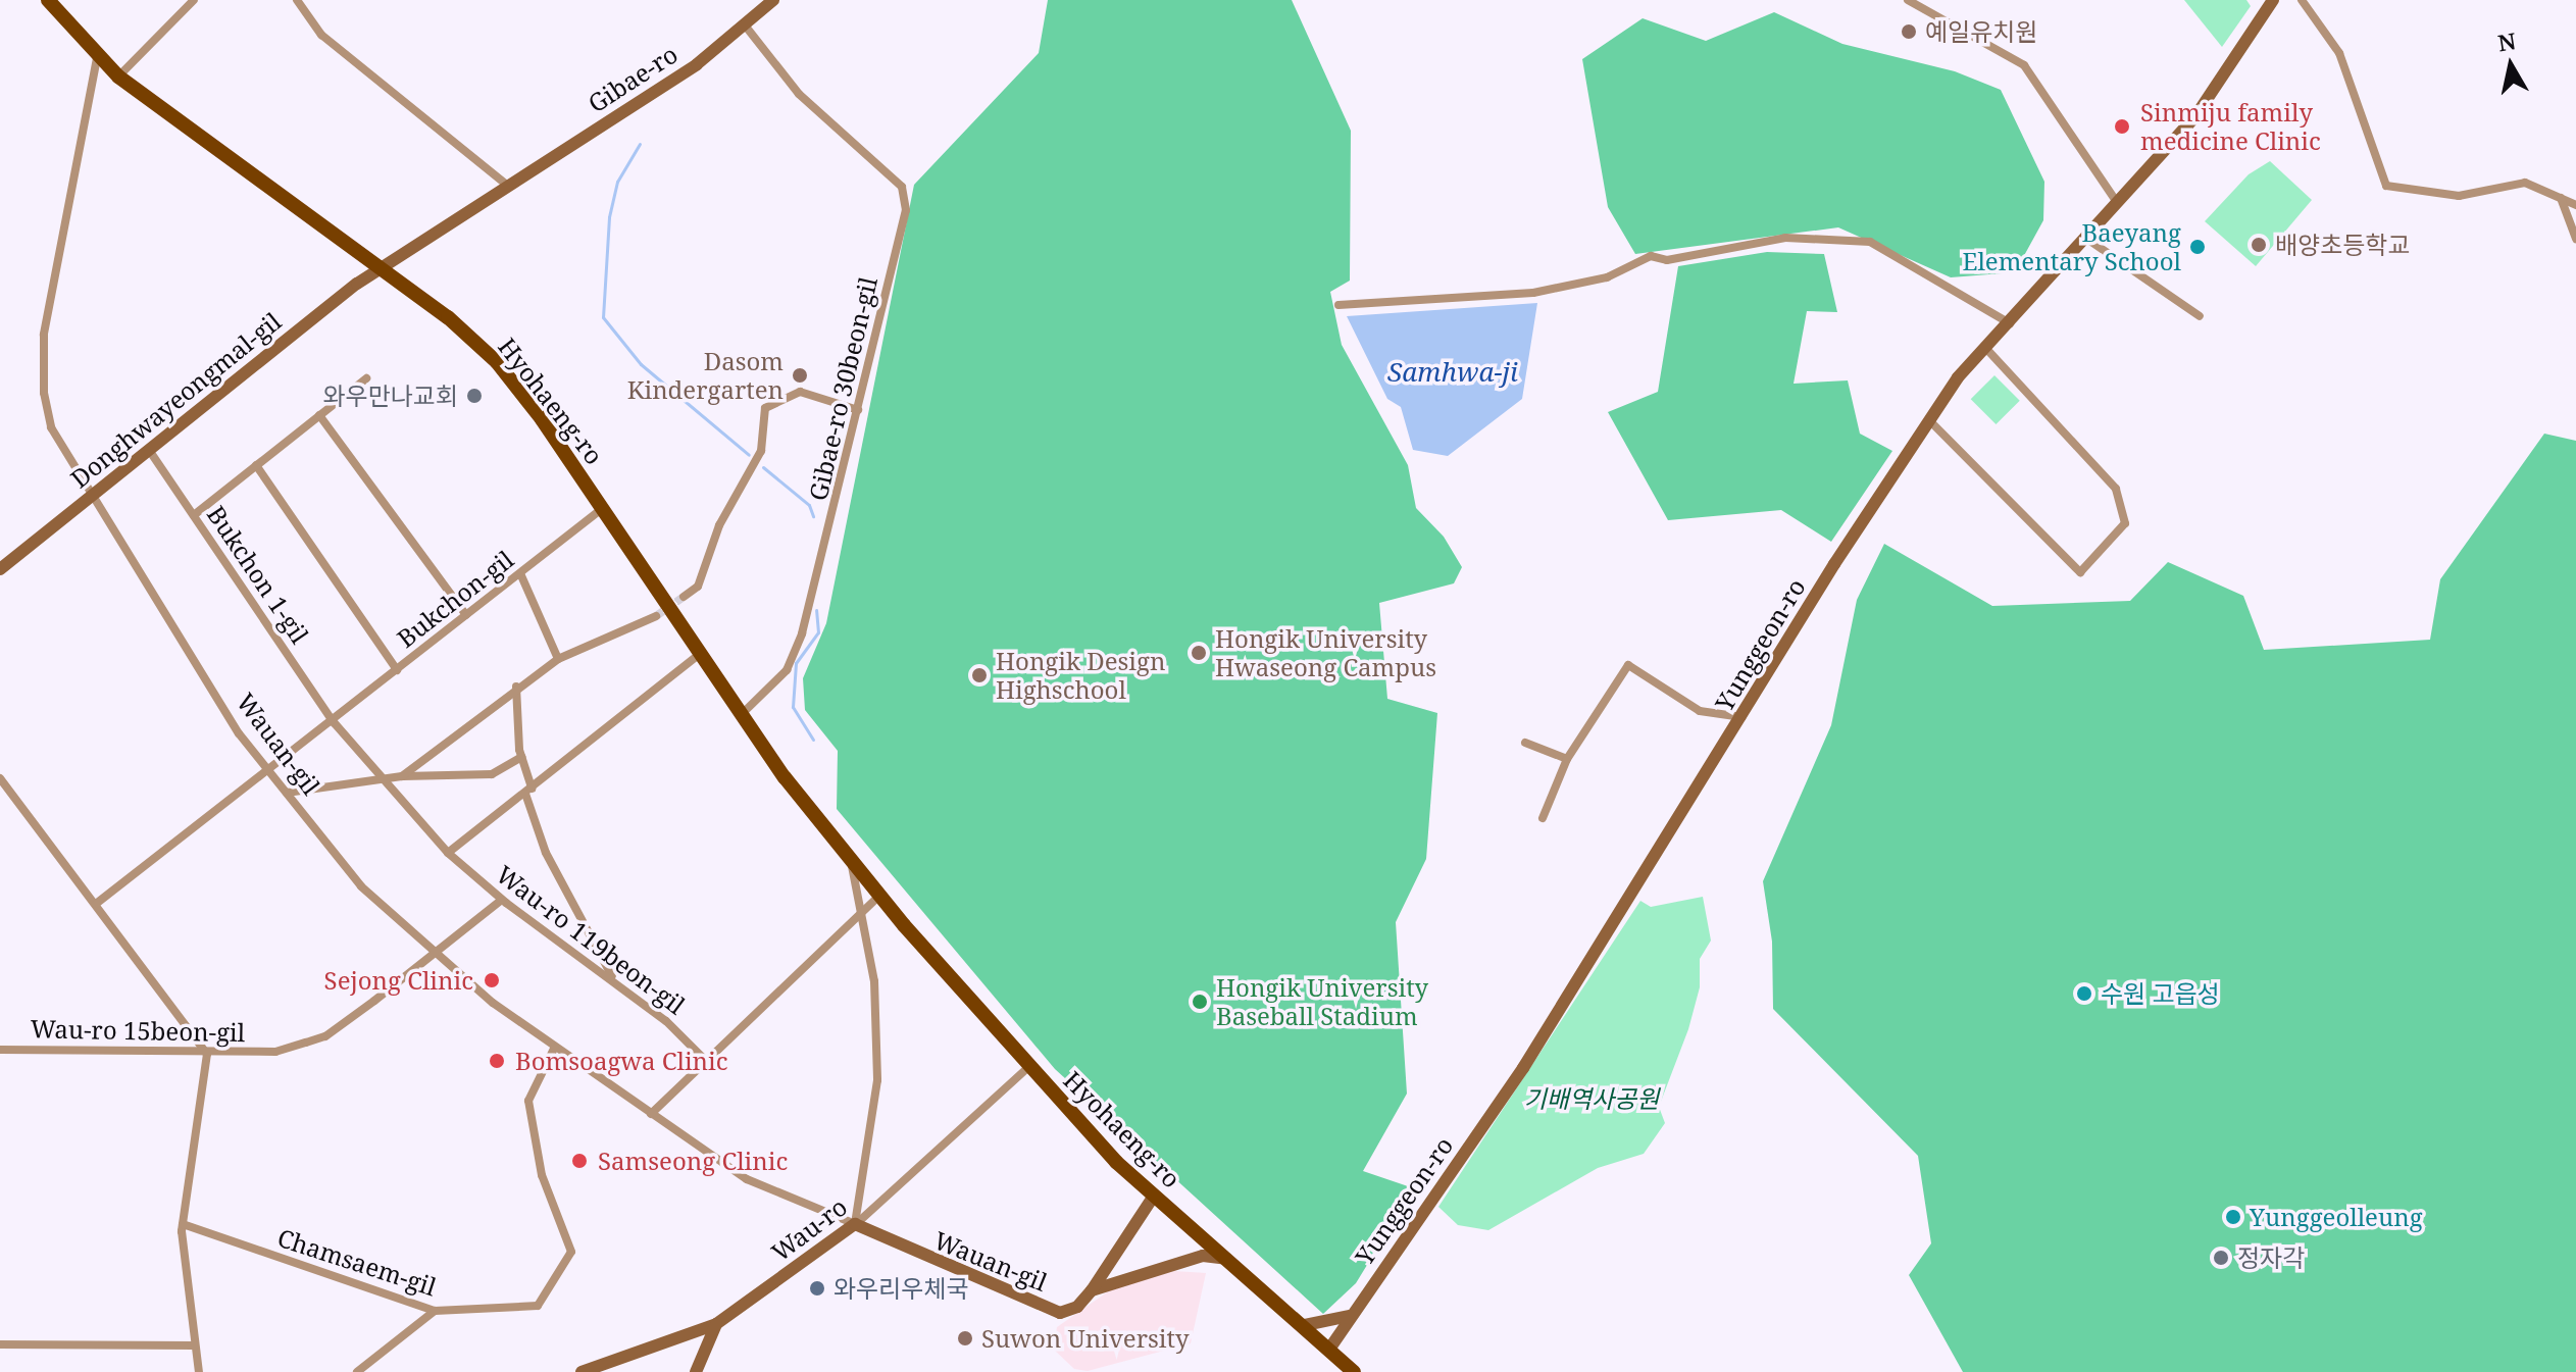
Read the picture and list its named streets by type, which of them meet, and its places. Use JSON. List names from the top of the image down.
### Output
{
  "streets": {
    "main road": ["Hyohaeng-ro"],
    "street": [
      "Gibae-ro",
      "Gibae-ro 30beon-gil",
      "Donghwayeongmal-gil",
      "Bukchon 1-gil",
      "Bukchon-gil",
      "Yunggeon-ro",
      "Wauan-gil",
      "Wau-ro 119beon-gil",
      "Wau-ro 15beon-gil",
      "Wau-ro",
      "Chamsaem-gil"
    ]
  },
  "crossings": [
    ["Gibae-ro", "Gibae-ro 30beon-gil"],
    ["Gibae-ro", "Donghwayeongmal-gil"],
    ["Gibae-ro", "Hyohaeng-ro"],
    ["Gibae-ro 30beon-gil", "Hyohaeng-ro"],
    ["Donghwayeongmal-gil", "Hyohaeng-ro"],
    ["Donghwayeongmal-gil", "Bukchon 1-gil"],
    ["Donghwayeongmal-gil", "Wauan-gil"],
    ["Hyohaeng-ro", "Bukchon-gil"],
    ["Hyohaeng-ro", "Yunggeon-ro"],
    ["Hyohaeng-ro", "Wauan-gil"],
    ["Hyohaeng-ro", "Wau-ro"],
    ["Bukchon 1-gil", "Bukchon-gil"],
    ["Bukchon 1-gil", "Wau-ro 119beon-gil"],
    ["Bukchon-gil", "Wauan-gil"],
    ["Bukchon-gil", "Wau-ro 119beon-gil"],
    ["Wauan-gil", "Wau-ro 15beon-gil"],
    ["Wauan-gil", "Wau-ro"],
    ["Wauan-gil", "Chamsaem-gil"],
    ["Wau-ro 119beon-gil", "Wau-ro 15beon-gil"]
  ],
  "water": ["Samhwa-ji"],
  "parks": ["기배역사공원"],
  "places": [
    "예일유치원",
    "Sinmiju family medicine Clinic",
    "배양초등학교",
    "Baeyang Elementary School",
    "Dasom Kindergarten",
    "와우만나교회",
    "Hongik University Hwaseong Campus",
    "Hongik Design Highschool",
    "Sejong Clinic",
    "수원 고읍성",
    "Hongik University Baseball Stadium",
    "Bomsoagwa Clinic",
    "Samseong Clinic",
    "Yunggeolleung",
    "정자각",
    "와우리우체국",
    "Suwon University"
  ],
  "north": "top"
}
